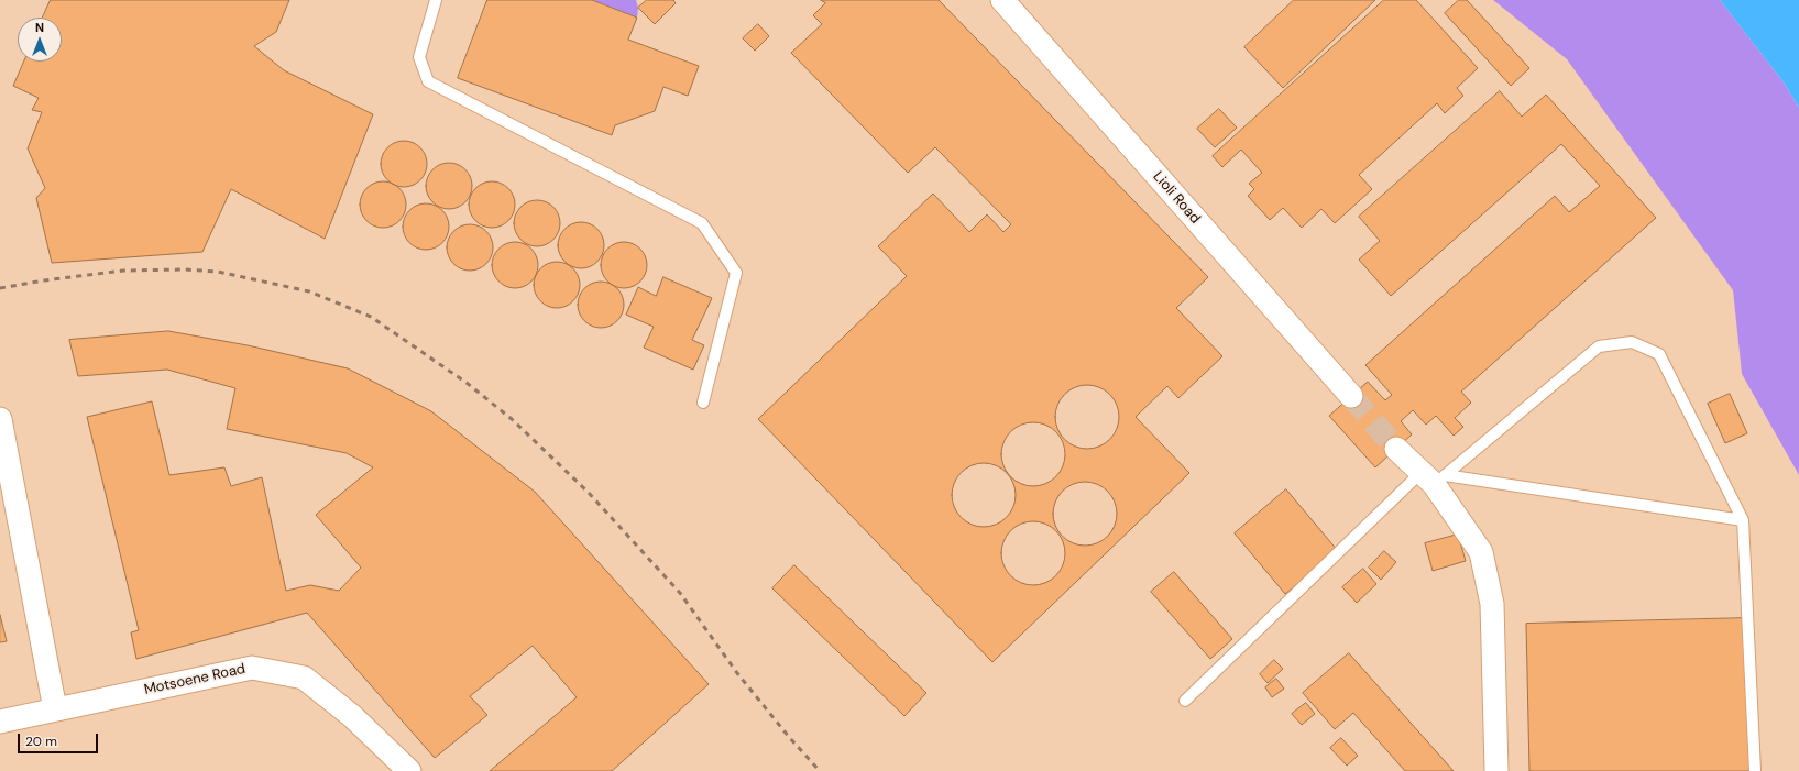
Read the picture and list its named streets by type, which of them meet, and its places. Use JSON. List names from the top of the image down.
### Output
{
  "streets": {
    "street": ["Lioli Road", "Motsoene Road"]
  },
  "scale_bar": "20 m",
  "north": "top"
}
